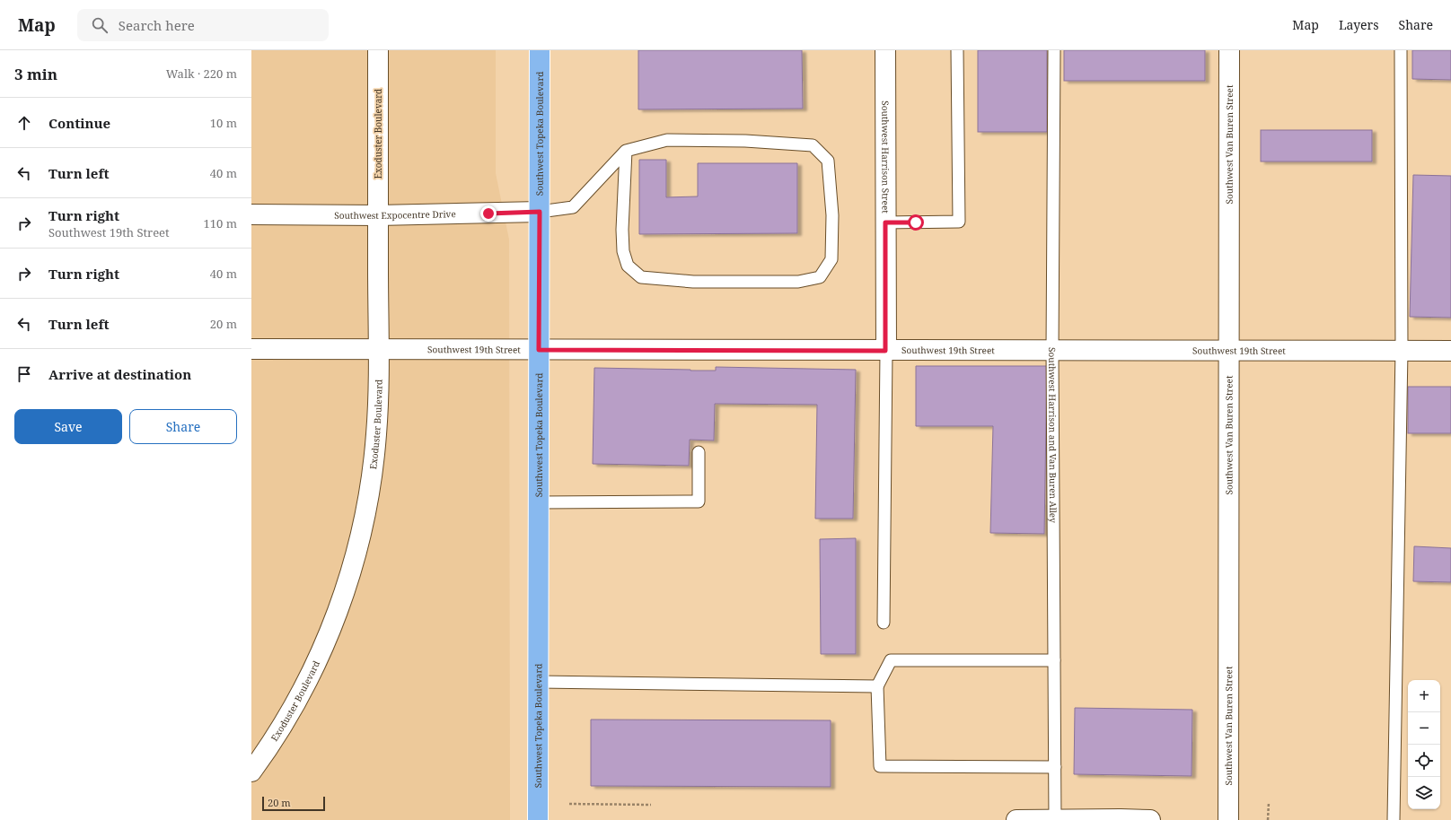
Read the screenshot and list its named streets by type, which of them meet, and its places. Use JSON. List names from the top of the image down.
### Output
{
  "streets": {
    "main road": ["Southwest Topeka Boulevard"],
    "street": [
      "Exoduster Boulevard",
      "Southwest Van Buren Street",
      "Southwest Harrison Street",
      "Southwest Expocentre Drive",
      "Southwest 19th Street"
    ],
    "lane": ["Southwest Harrison and Van Buren Alley"]
  },
  "crossings": [
    ["Exoduster Boulevard", "Southwest Expocentre Drive"],
    ["Exoduster Boulevard", "Southwest 19th Street"],
    ["Southwest Topeka Boulevard", "Southwest Expocentre Drive"],
    ["Southwest Topeka Boulevard", "Southwest 19th Street"],
    ["Southwest Van Buren Street", "Southwest 19th Street"],
    ["Southwest Harrison Street", "Southwest 19th Street"],
    ["Southwest 19th Street", "Southwest Harrison and Van Buren Alley"]
  ],
  "scale_bar": "20 m",
  "page": {
    "header": "Map",
    "search": "Search here",
    "nav": ["Map", "Layers", "Share"],
    "heading": ["3 min", "Walk · 220 m"],
    "list": [
      ["Continue", "10 m"],
      ["Turn left", "40 m"],
      ["Turn right", "Southwest 19th Street", "110 m"],
      ["Turn right", "40 m"],
      ["Turn left", "20 m"],
      "Arrive at destination"
    ],
    "buttons": ["Save", "Share"],
    "map_buttons": ["+", "−"],
    "scale": "20 m"
  }
}
